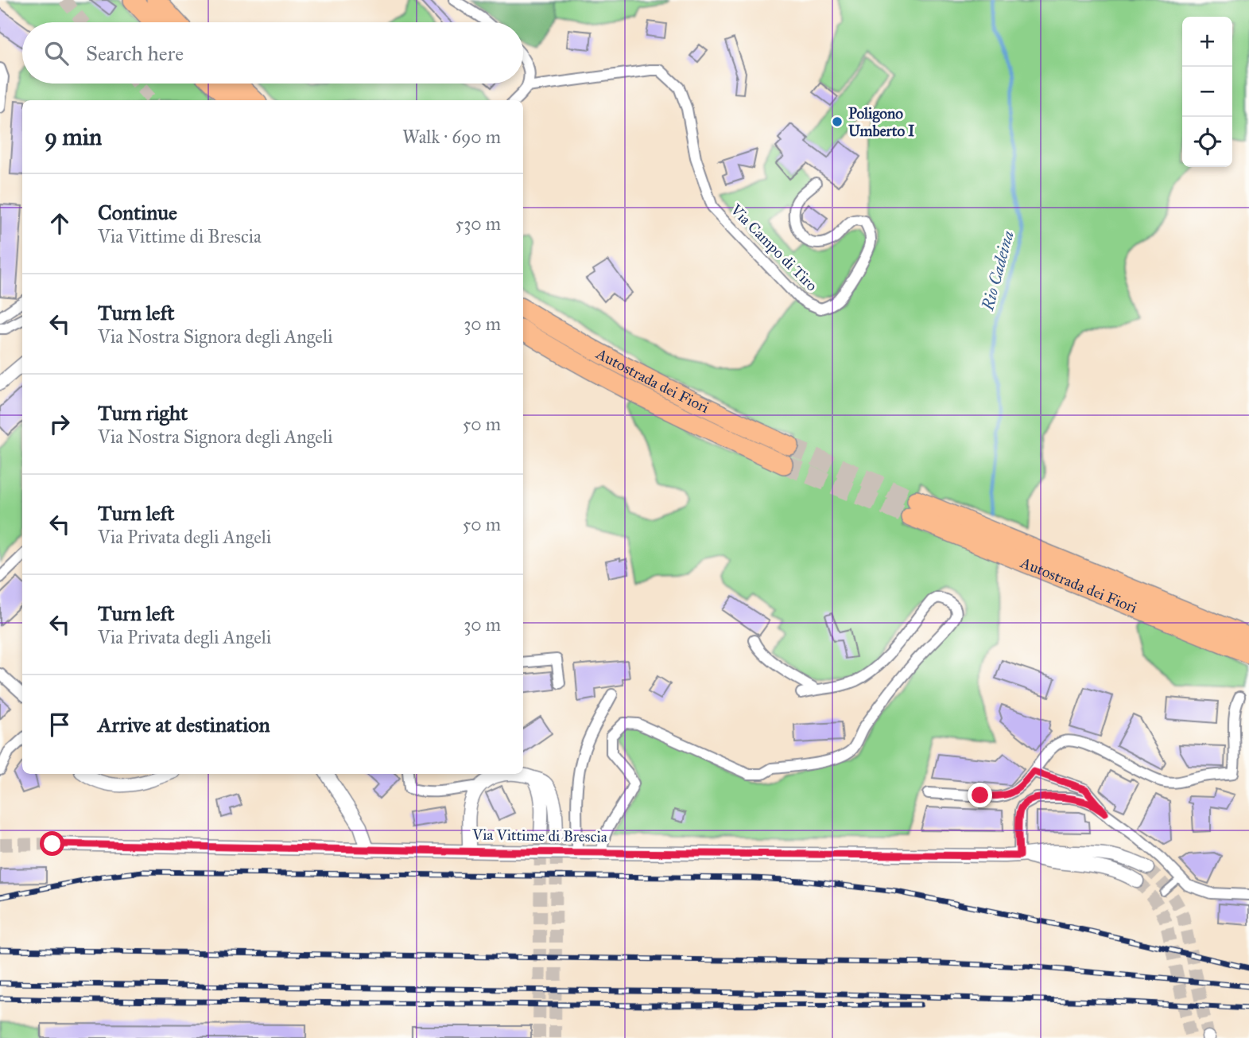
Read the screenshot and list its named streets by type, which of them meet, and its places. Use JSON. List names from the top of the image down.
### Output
{
  "streets": {
    "highway": ["Autostrada dei Fiori"],
    "street": ["Via Campo di Tiro", "Via Vittime di Brescia"]
  },
  "water": ["Rio Cadeina"],
  "places": ["Poligono Umberto I"],
  "page": {
    "map_buttons": ["+", "−"],
    "search": "Search here",
    "heading": ["9 min", "Walk · 690 m"],
    "list": [
      ["Continue", "Via Vittime di Brescia", "530 m"],
      ["Turn left", "Via Nostra Signora degli Angeli", "30 m"],
      ["Turn right", "Via Nostra Signora degli Angeli", "50 m"],
      ["Turn left", "Via Privata degli Angeli", "50 m"],
      ["Turn left", "Via Privata degli Angeli", "30 m"],
      "Arrive at destination"
    ]
  }
}
